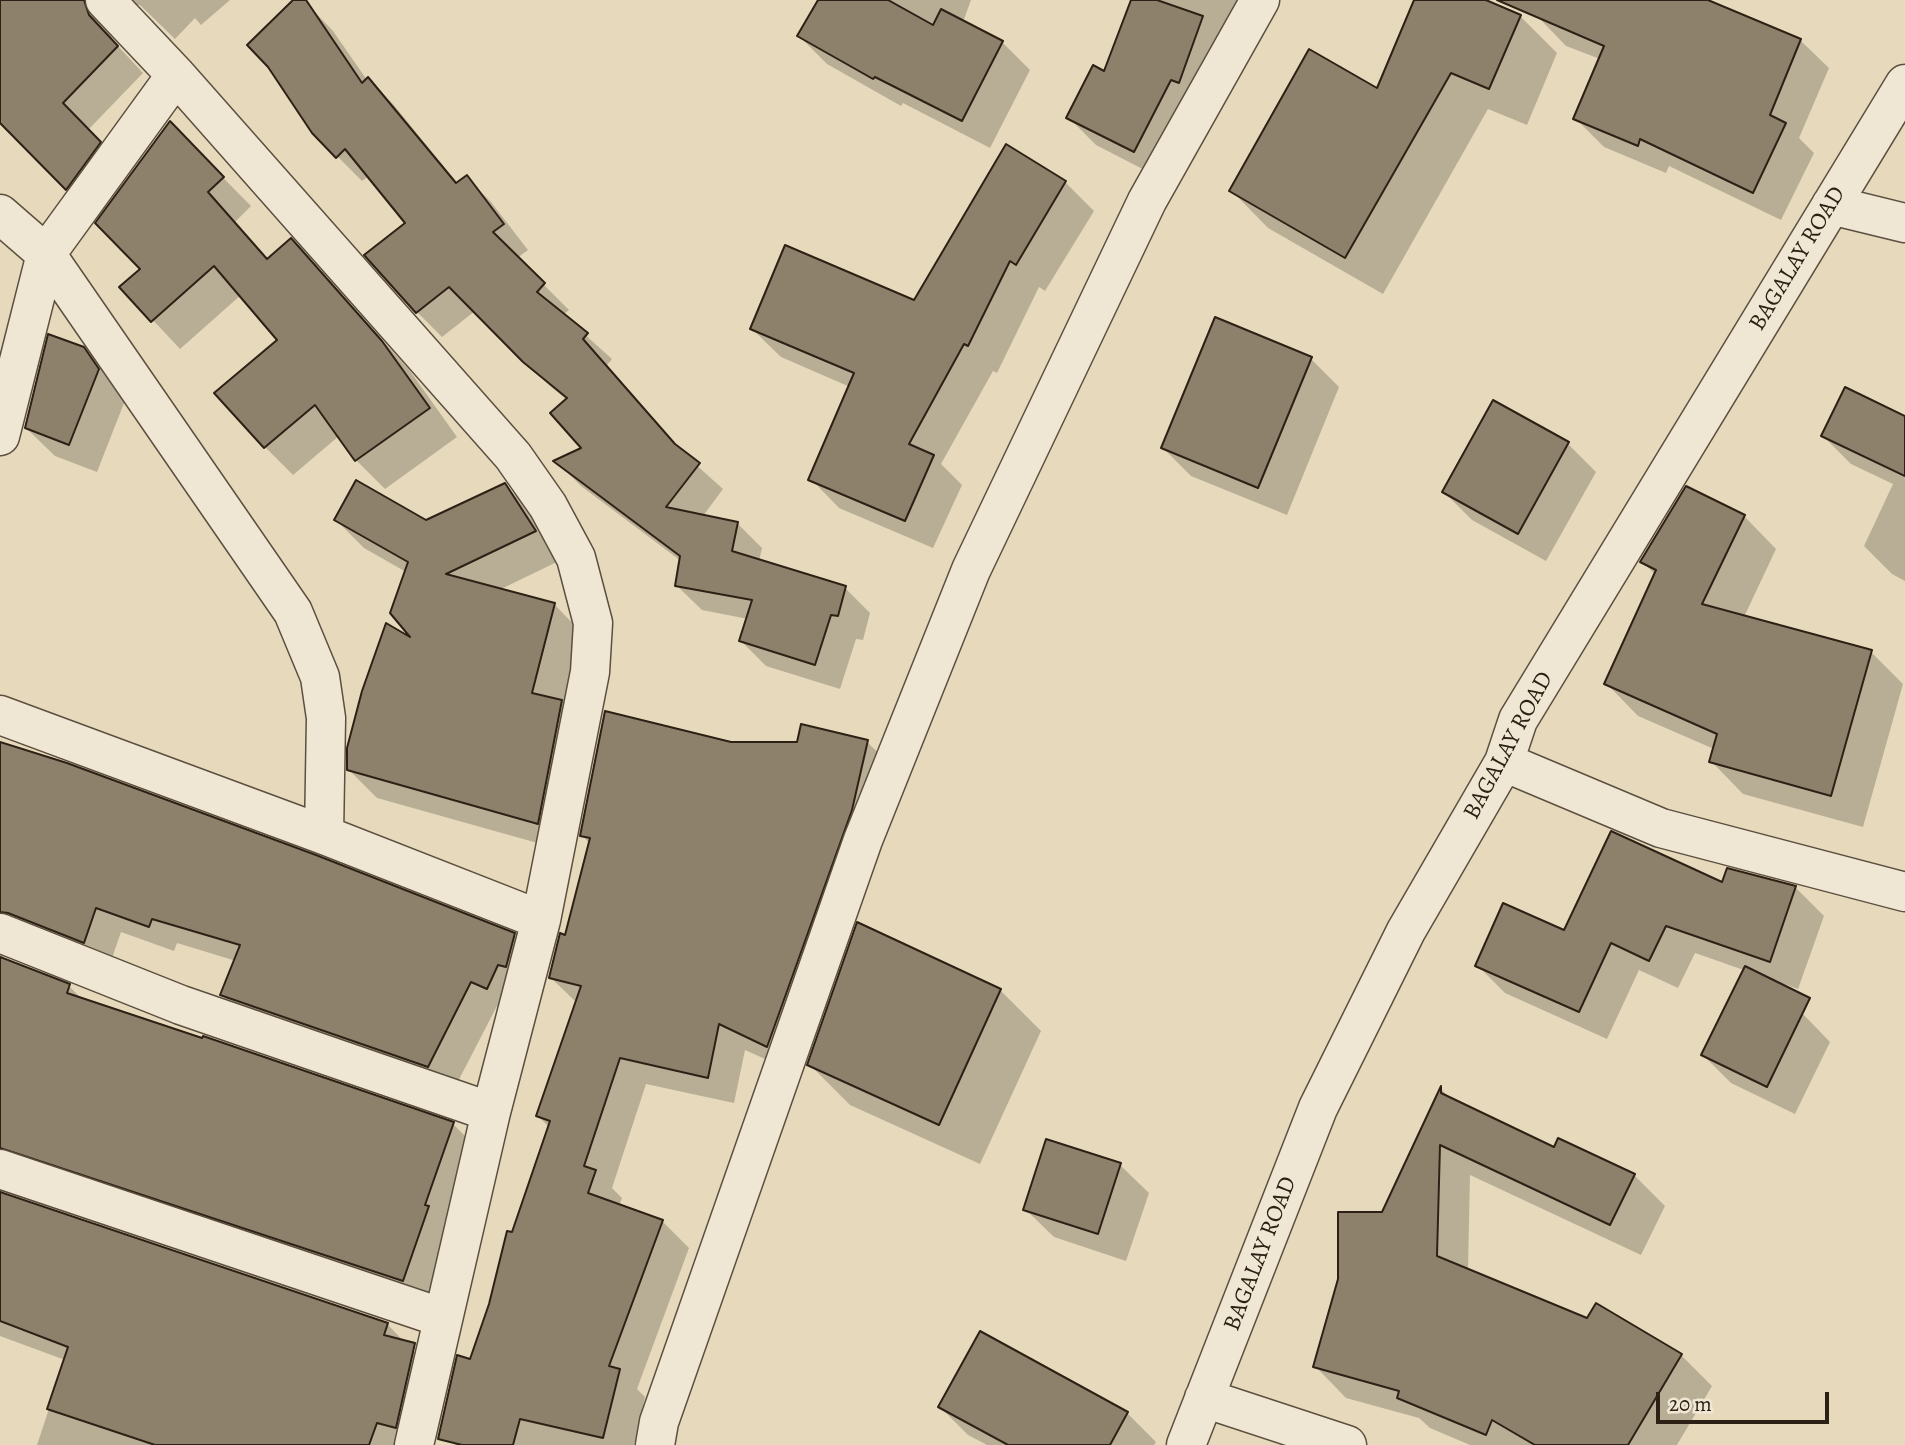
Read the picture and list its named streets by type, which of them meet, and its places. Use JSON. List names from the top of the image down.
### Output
{
  "streets": {
    "street": ["BAGALAY ROAD"]
  },
  "scale_bar": "20 m"
}
